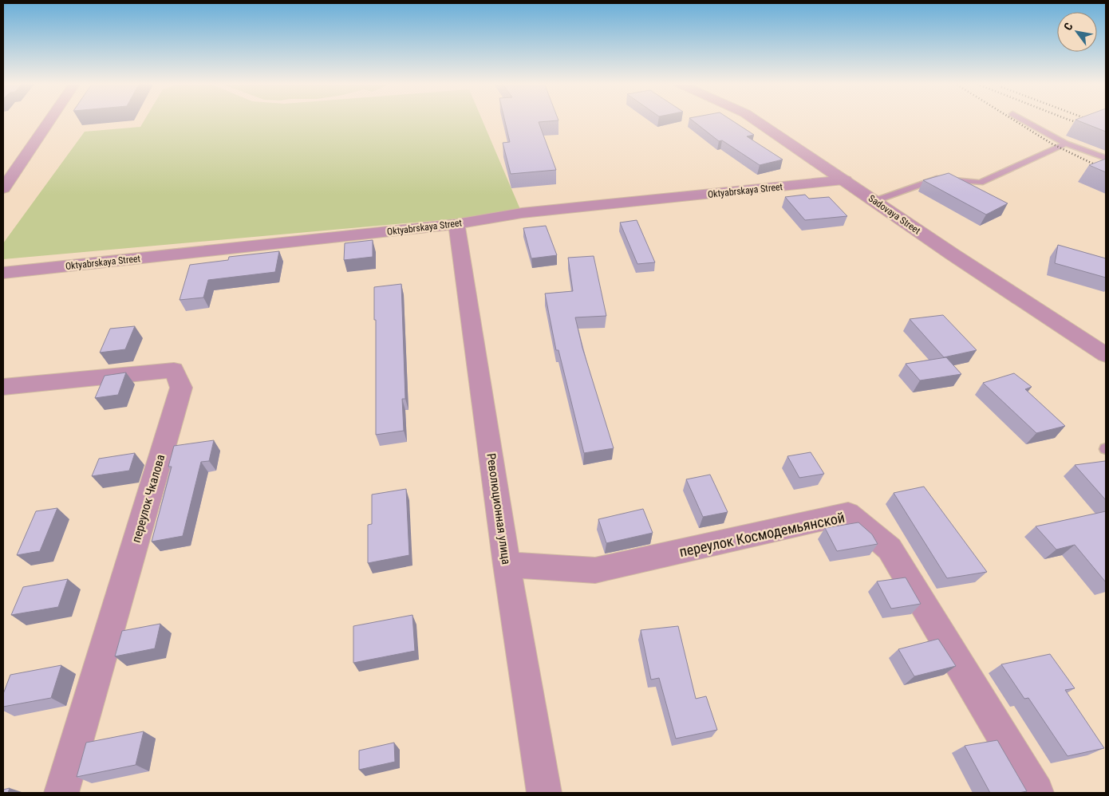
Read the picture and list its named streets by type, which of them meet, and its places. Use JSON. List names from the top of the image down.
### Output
{
  "streets": {
    "street": [
      "Oktyabrskaya Street",
      "Sadovaya Street",
      "переулок Чкалова",
      "Революционная улица",
      "переулок Космодемьянской"
    ]
  },
  "crossings": [
    ["Oktyabrskaya Street", "Sadovaya Street"],
    ["Oktyabrskaya Street", "Революционная улица"],
    ["Революционная улица", "переулок Космодемьянской"]
  ],
  "north": "top left"
}
